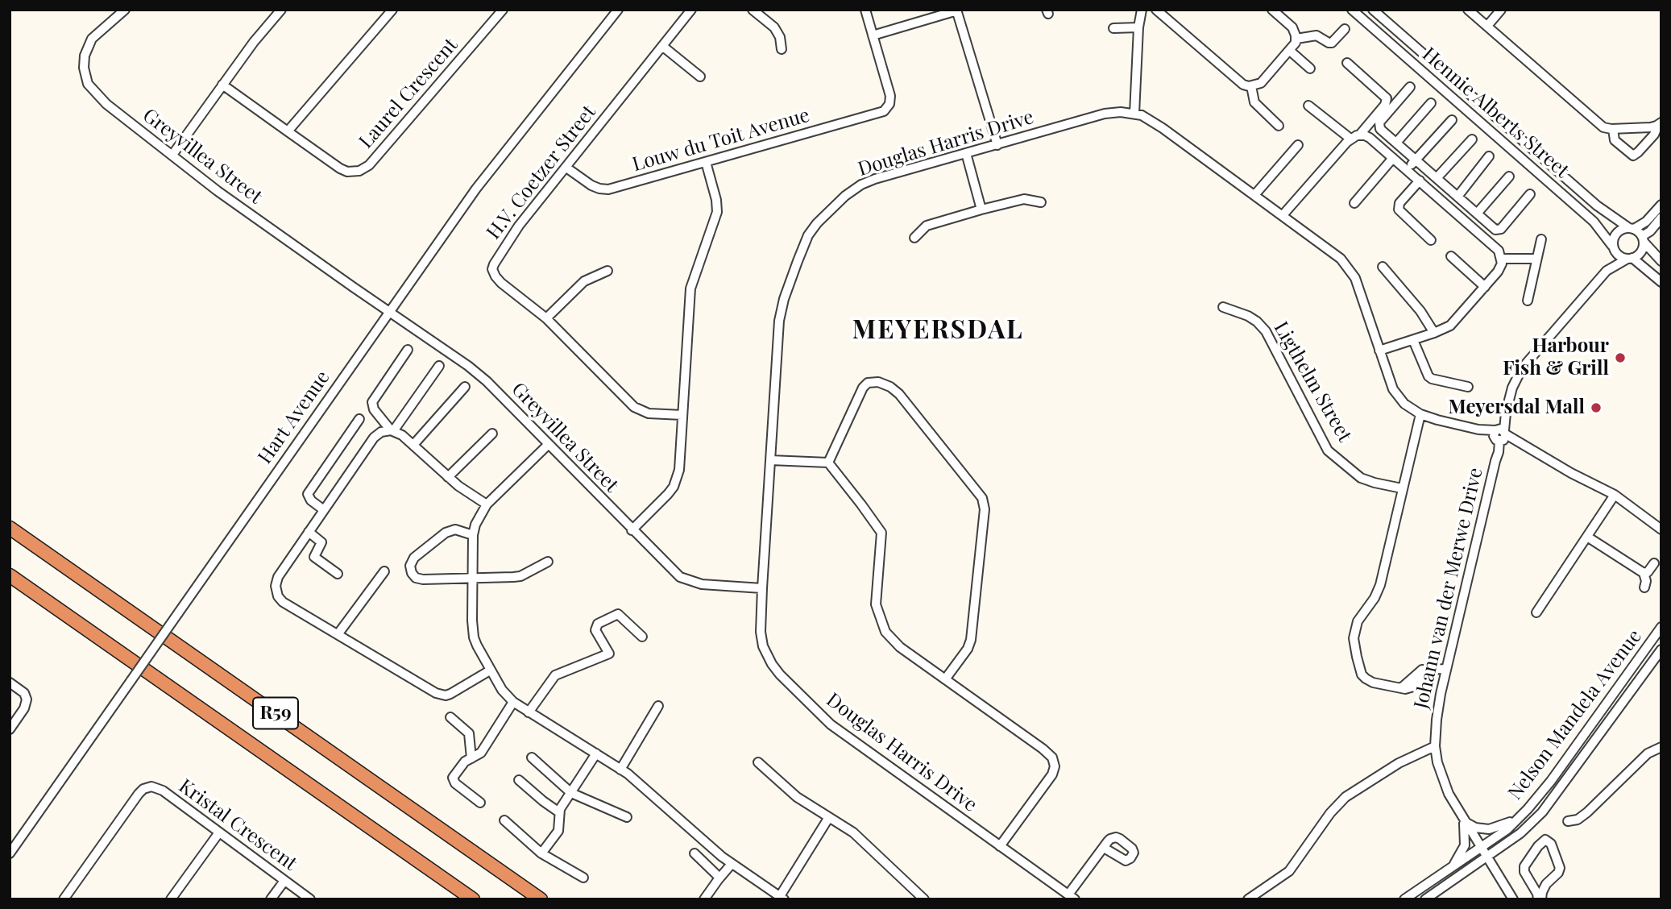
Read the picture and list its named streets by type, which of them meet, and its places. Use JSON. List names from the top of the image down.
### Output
{
  "streets": {
    "highway": ["R59"],
    "street": [
      "Laurel Crescent",
      "Hennie Alberts Street",
      "Louw du Toit Avenue",
      "Douglas Harris Drive",
      "Greyvillea Street",
      "H.V. Coetzer Street",
      "Ligthelm Street",
      "Hart Avenue",
      "Johann van der Merwe Drive",
      "Nelson Mandela Avenue",
      "Kristal Crescent"
    ]
  },
  "crossings": [
    ["Hennie Alberts Street", "Johann van der Merwe Drive"],
    ["Louw du Toit Avenue", "H.V. Coetzer Street"],
    ["Douglas Harris Drive", "Greyvillea Street"],
    ["Douglas Harris Drive", "Johann van der Merwe Drive"],
    ["Greyvillea Street", "Hart Avenue"],
    ["Johann van der Merwe Drive", "Nelson Mandela Avenue"]
  ],
  "districts": ["MEYERSDAL"],
  "places": ["Harbour Fish & Grill", "Meyersdal Mall"]
}
